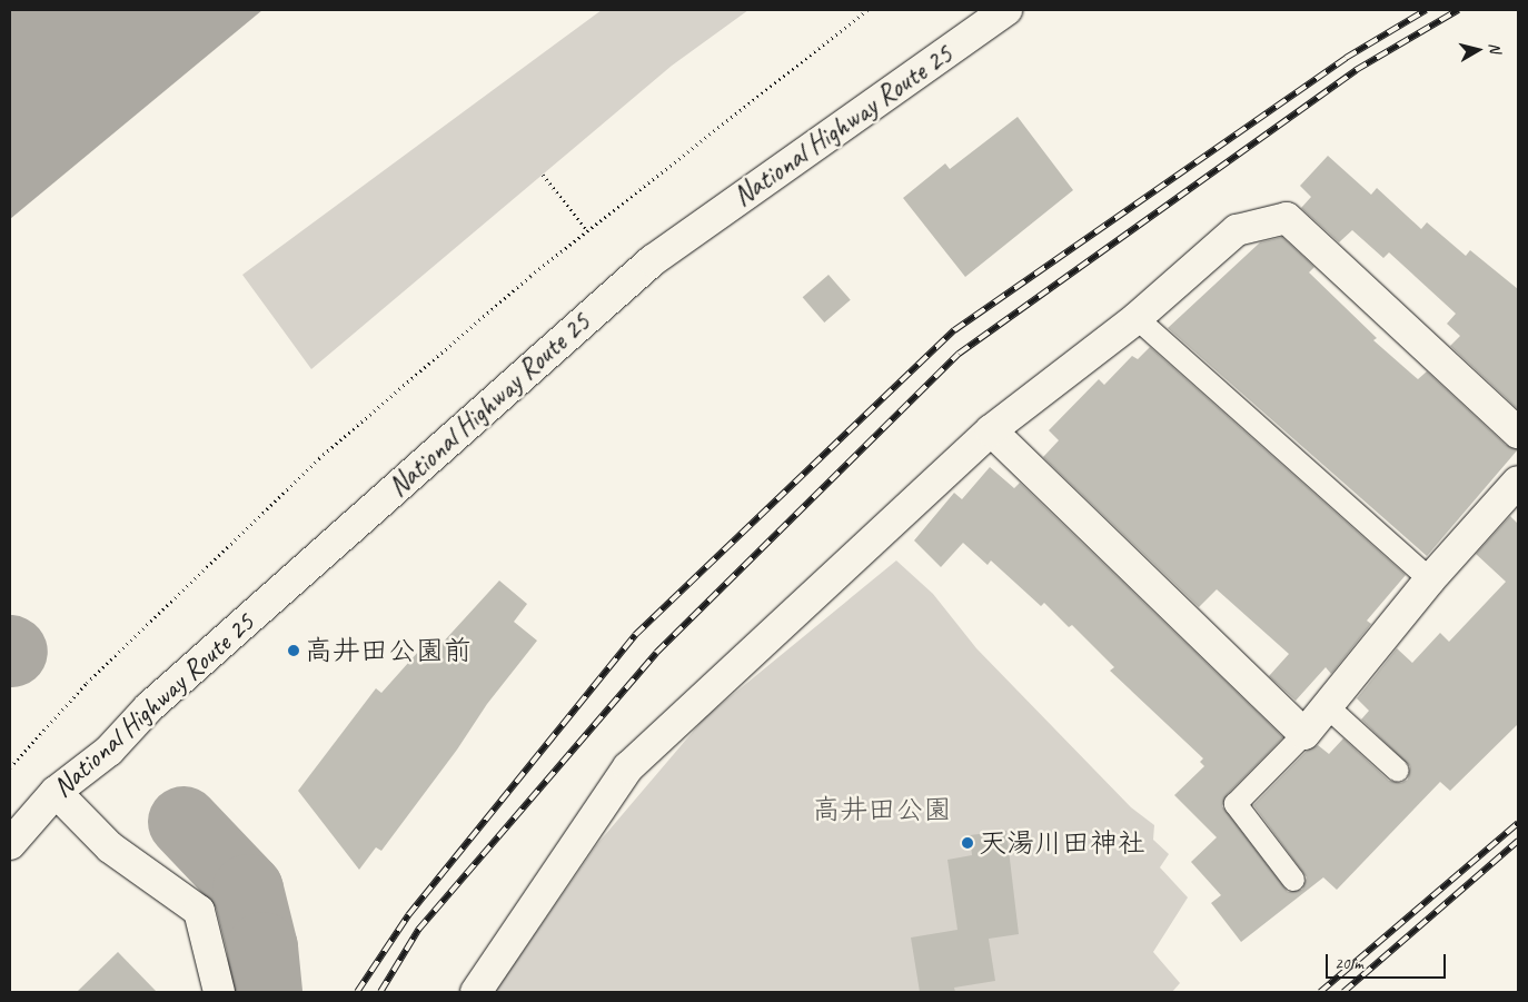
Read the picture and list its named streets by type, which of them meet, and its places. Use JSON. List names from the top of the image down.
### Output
{
  "streets": {
    "main road": ["National Highway Route 25"]
  },
  "parks": ["高井田公園"],
  "places": ["高井田公園前", "天湯川田神社"],
  "scale_bar": "20 m",
  "north": "right"
}
